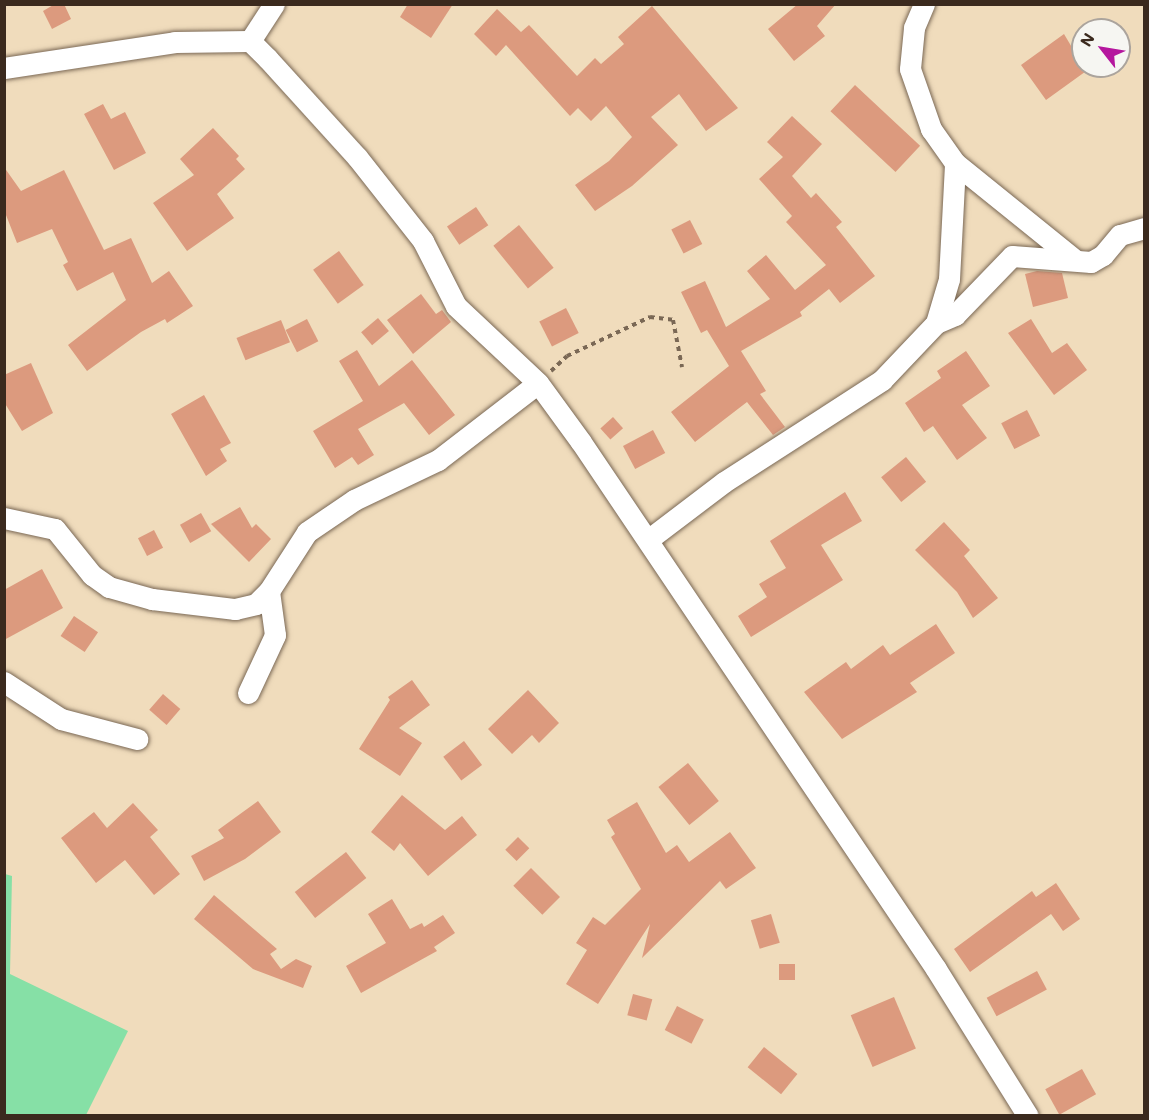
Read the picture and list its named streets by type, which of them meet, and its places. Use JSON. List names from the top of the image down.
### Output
{
  "north": "top left"
}
